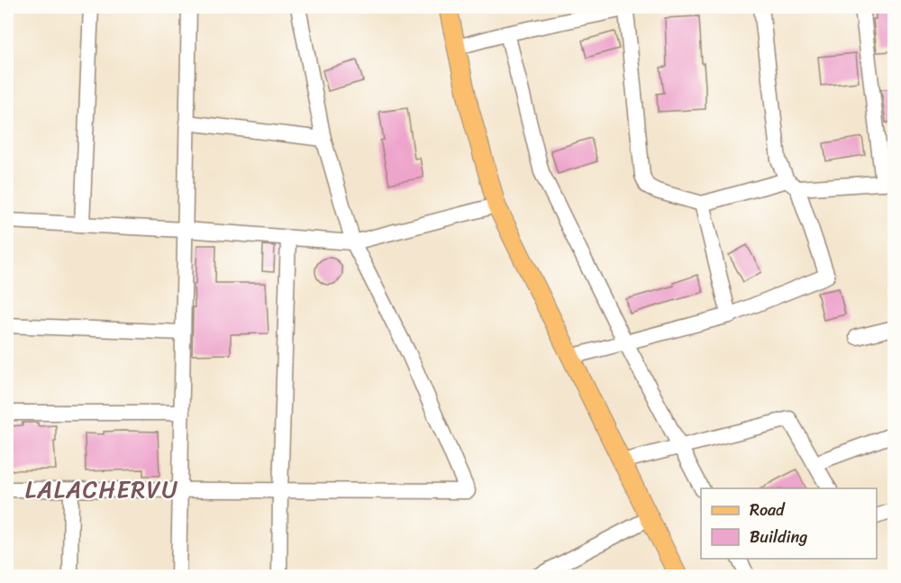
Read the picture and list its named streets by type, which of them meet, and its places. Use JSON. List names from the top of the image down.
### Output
{
  "districts": ["LALACHERVU"],
  "legend": ["Road", "Building"]
}
